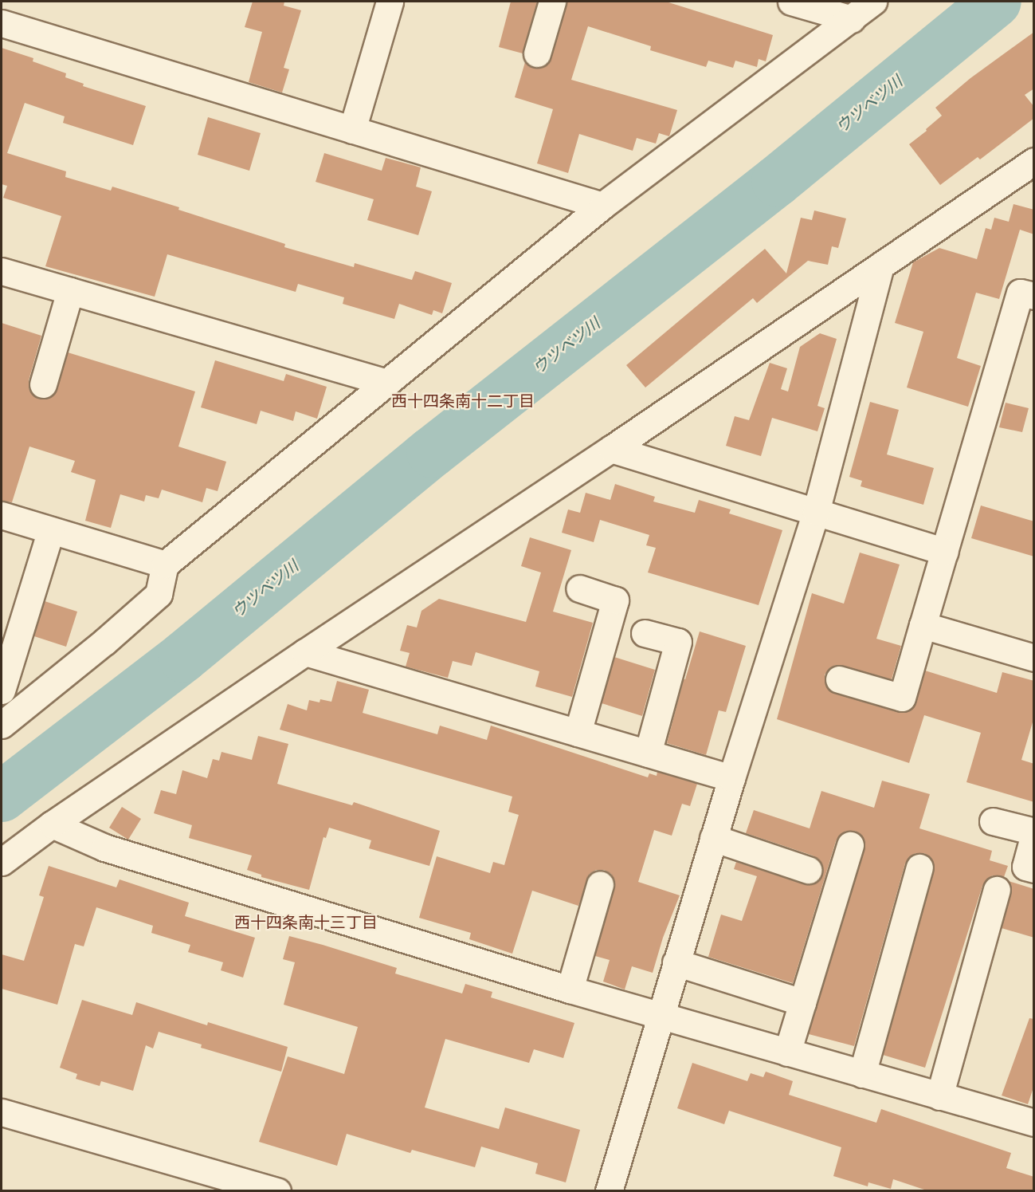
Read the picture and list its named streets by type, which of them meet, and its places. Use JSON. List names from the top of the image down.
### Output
{
  "districts": ["西十四条南十二丁目", "西十四条南十三丁目"],
  "water": ["ウツベツ川"]
}
